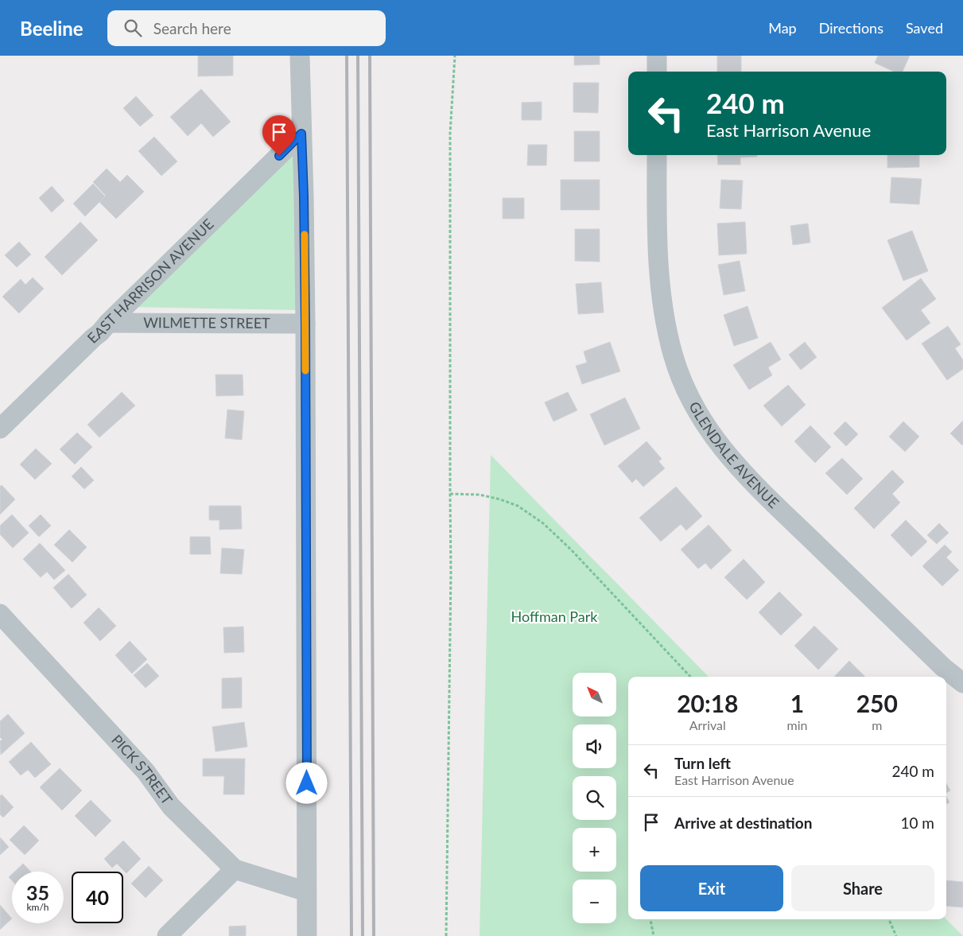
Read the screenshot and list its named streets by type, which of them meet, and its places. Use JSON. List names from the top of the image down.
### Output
{
  "streets": {
    "street": [
      "EAST HARRISON AVENUE",
      "WILMETTE STREET",
      "GLENDALE AVENUE",
      "PICK STREET"
    ]
  },
  "crossings": [
    ["EAST HARRISON AVENUE", "WILMETTE STREET"]
  ],
  "parks": ["Hoffman Park"],
  "north": "top left",
  "page": {
    "header": "Beeline",
    "search": "Search here",
    "nav": ["Map", "Directions", "Saved"],
    "turn": ["240 m", "East Harrison Avenue"],
    "map_buttons": ["+", "−"],
    "eta": [
      "20:18",
      "Arrival",
      "1",
      "min",
      "250",
      "m"
    ],
    "list": [
      {
        "name": "Turn left",
        "note": "East Harrison Avenue",
        "value": "240 m"
      },
      {
        "name": "Arrive at destination",
        "value": "10 m"
      }
    ],
    "buttons": ["Exit", "Share"],
    "speed": "35 km/h",
    "limit": "40"
  }
}
